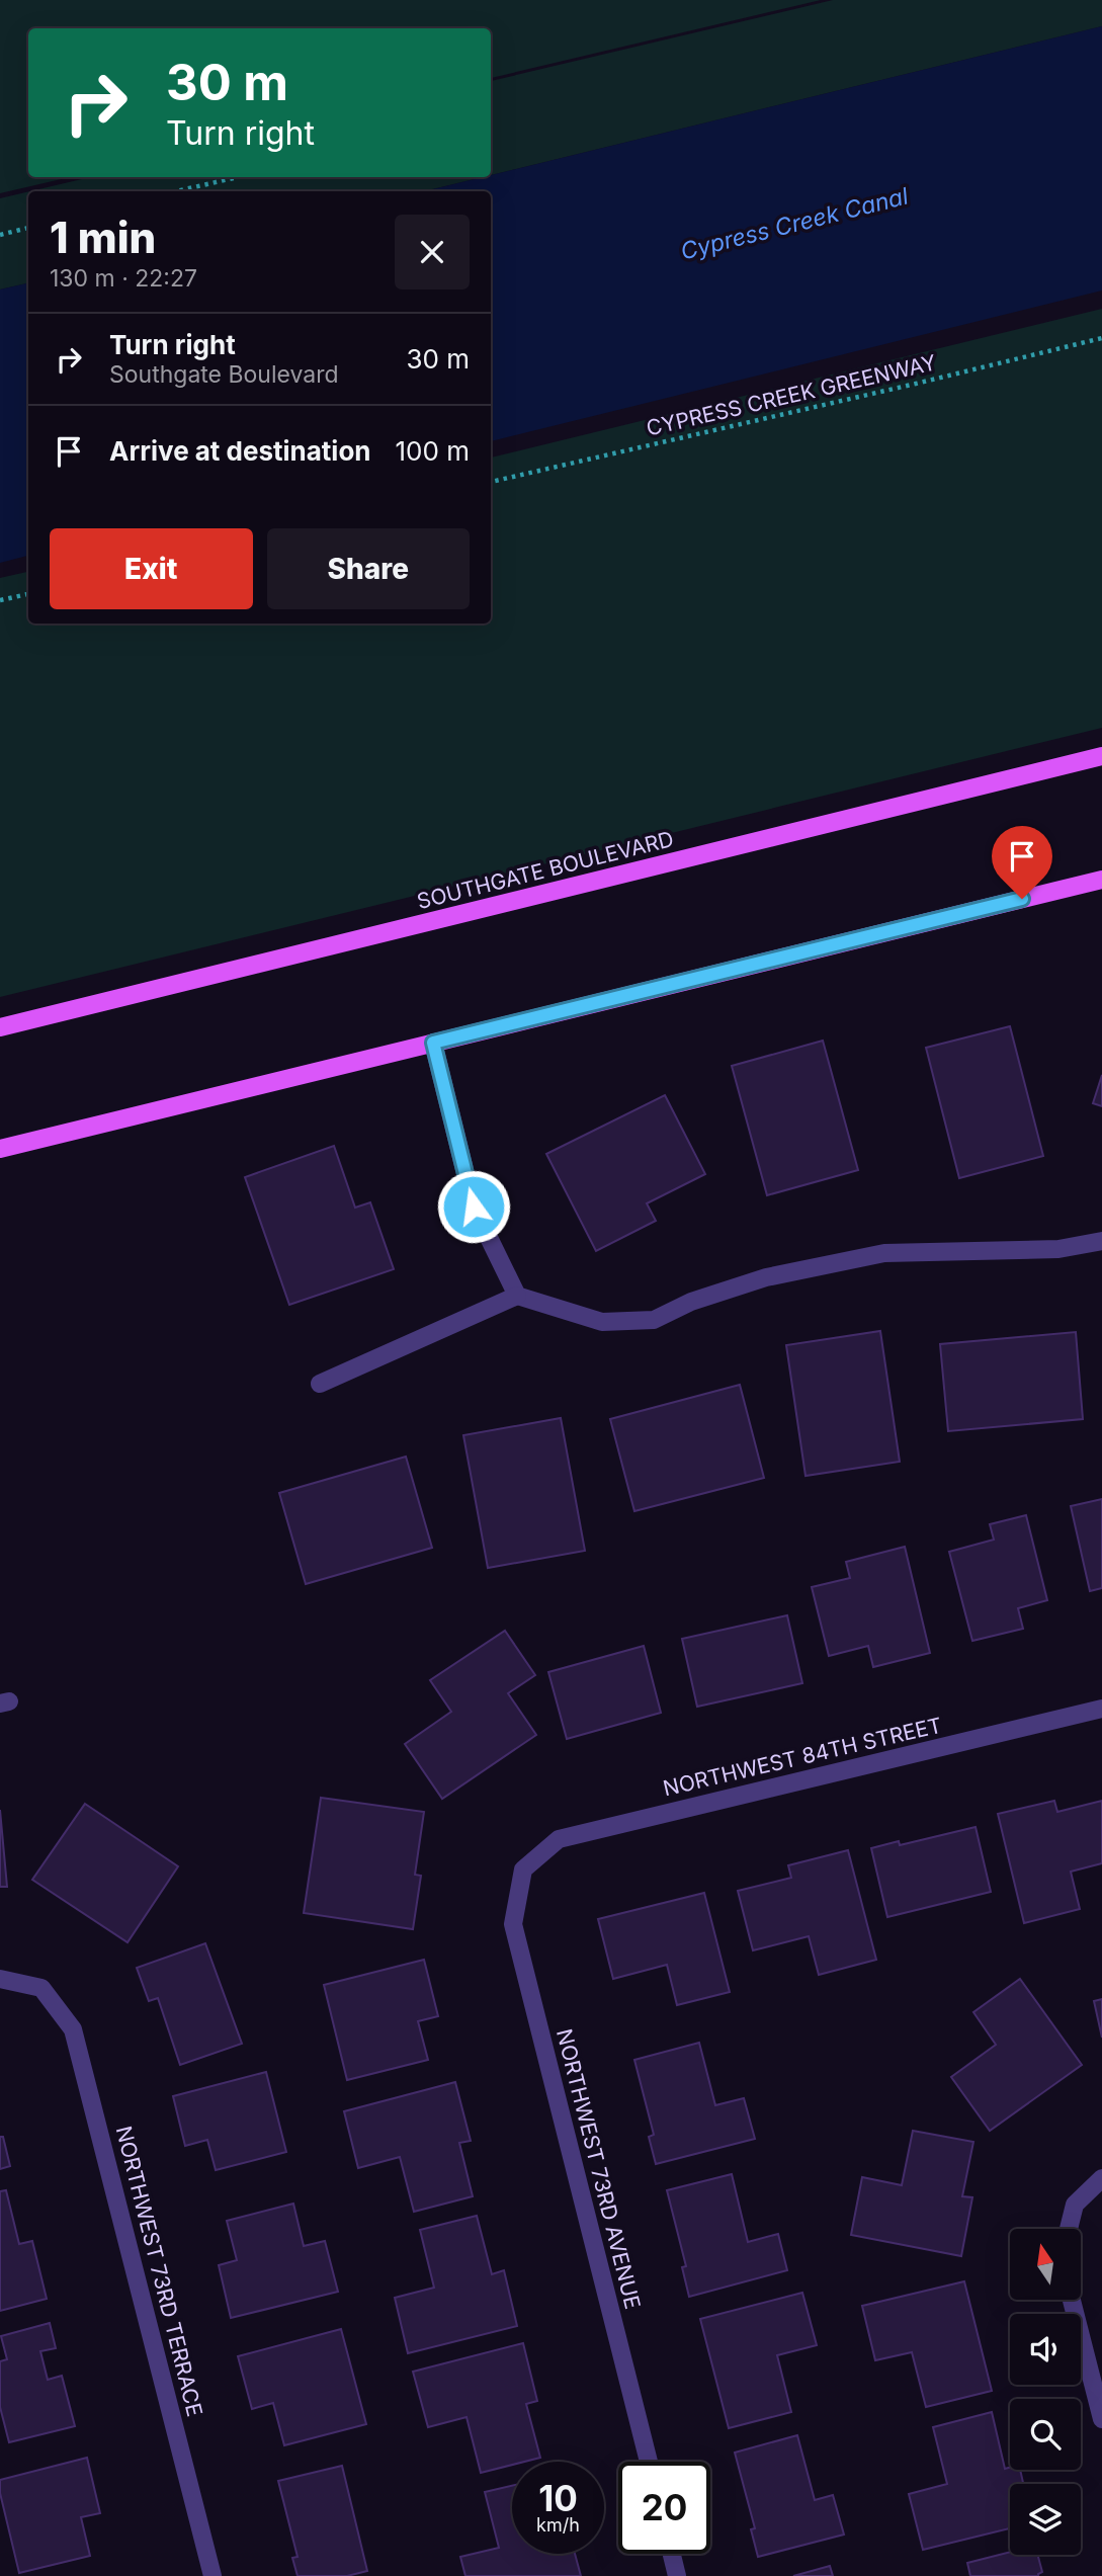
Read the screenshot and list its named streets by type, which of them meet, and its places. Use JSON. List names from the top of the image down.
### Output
{
  "streets": {
    "main road": ["SOUTHGATE BOULEVARD"],
    "street": ["NORTHWEST 84TH STREET", "NORTHWEST 73RD AVENUE", "NORTHWEST 73RD TERRACE"],
    "path": ["CYPRESS CREEK GREENWAY"]
  },
  "crossings": [
    ["NORTHWEST 84TH STREET", "NORTHWEST 73RD AVENUE"]
  ],
  "water": ["Cypress Creek Canal"],
  "north": "top",
  "page": {
    "turn": ["30 m", "Turn right"],
    "heading": ["1 min", "130 m · 22:27"],
    "list": [
      {
        "name": "Turn right",
        "note": "Southgate Boulevard",
        "value": "30 m"
      },
      {
        "name": "Arrive at destination",
        "value": "100 m"
      }
    ],
    "buttons": ["Exit", "Share"],
    "speed": "10 km/h",
    "limit": "20"
  }
}
